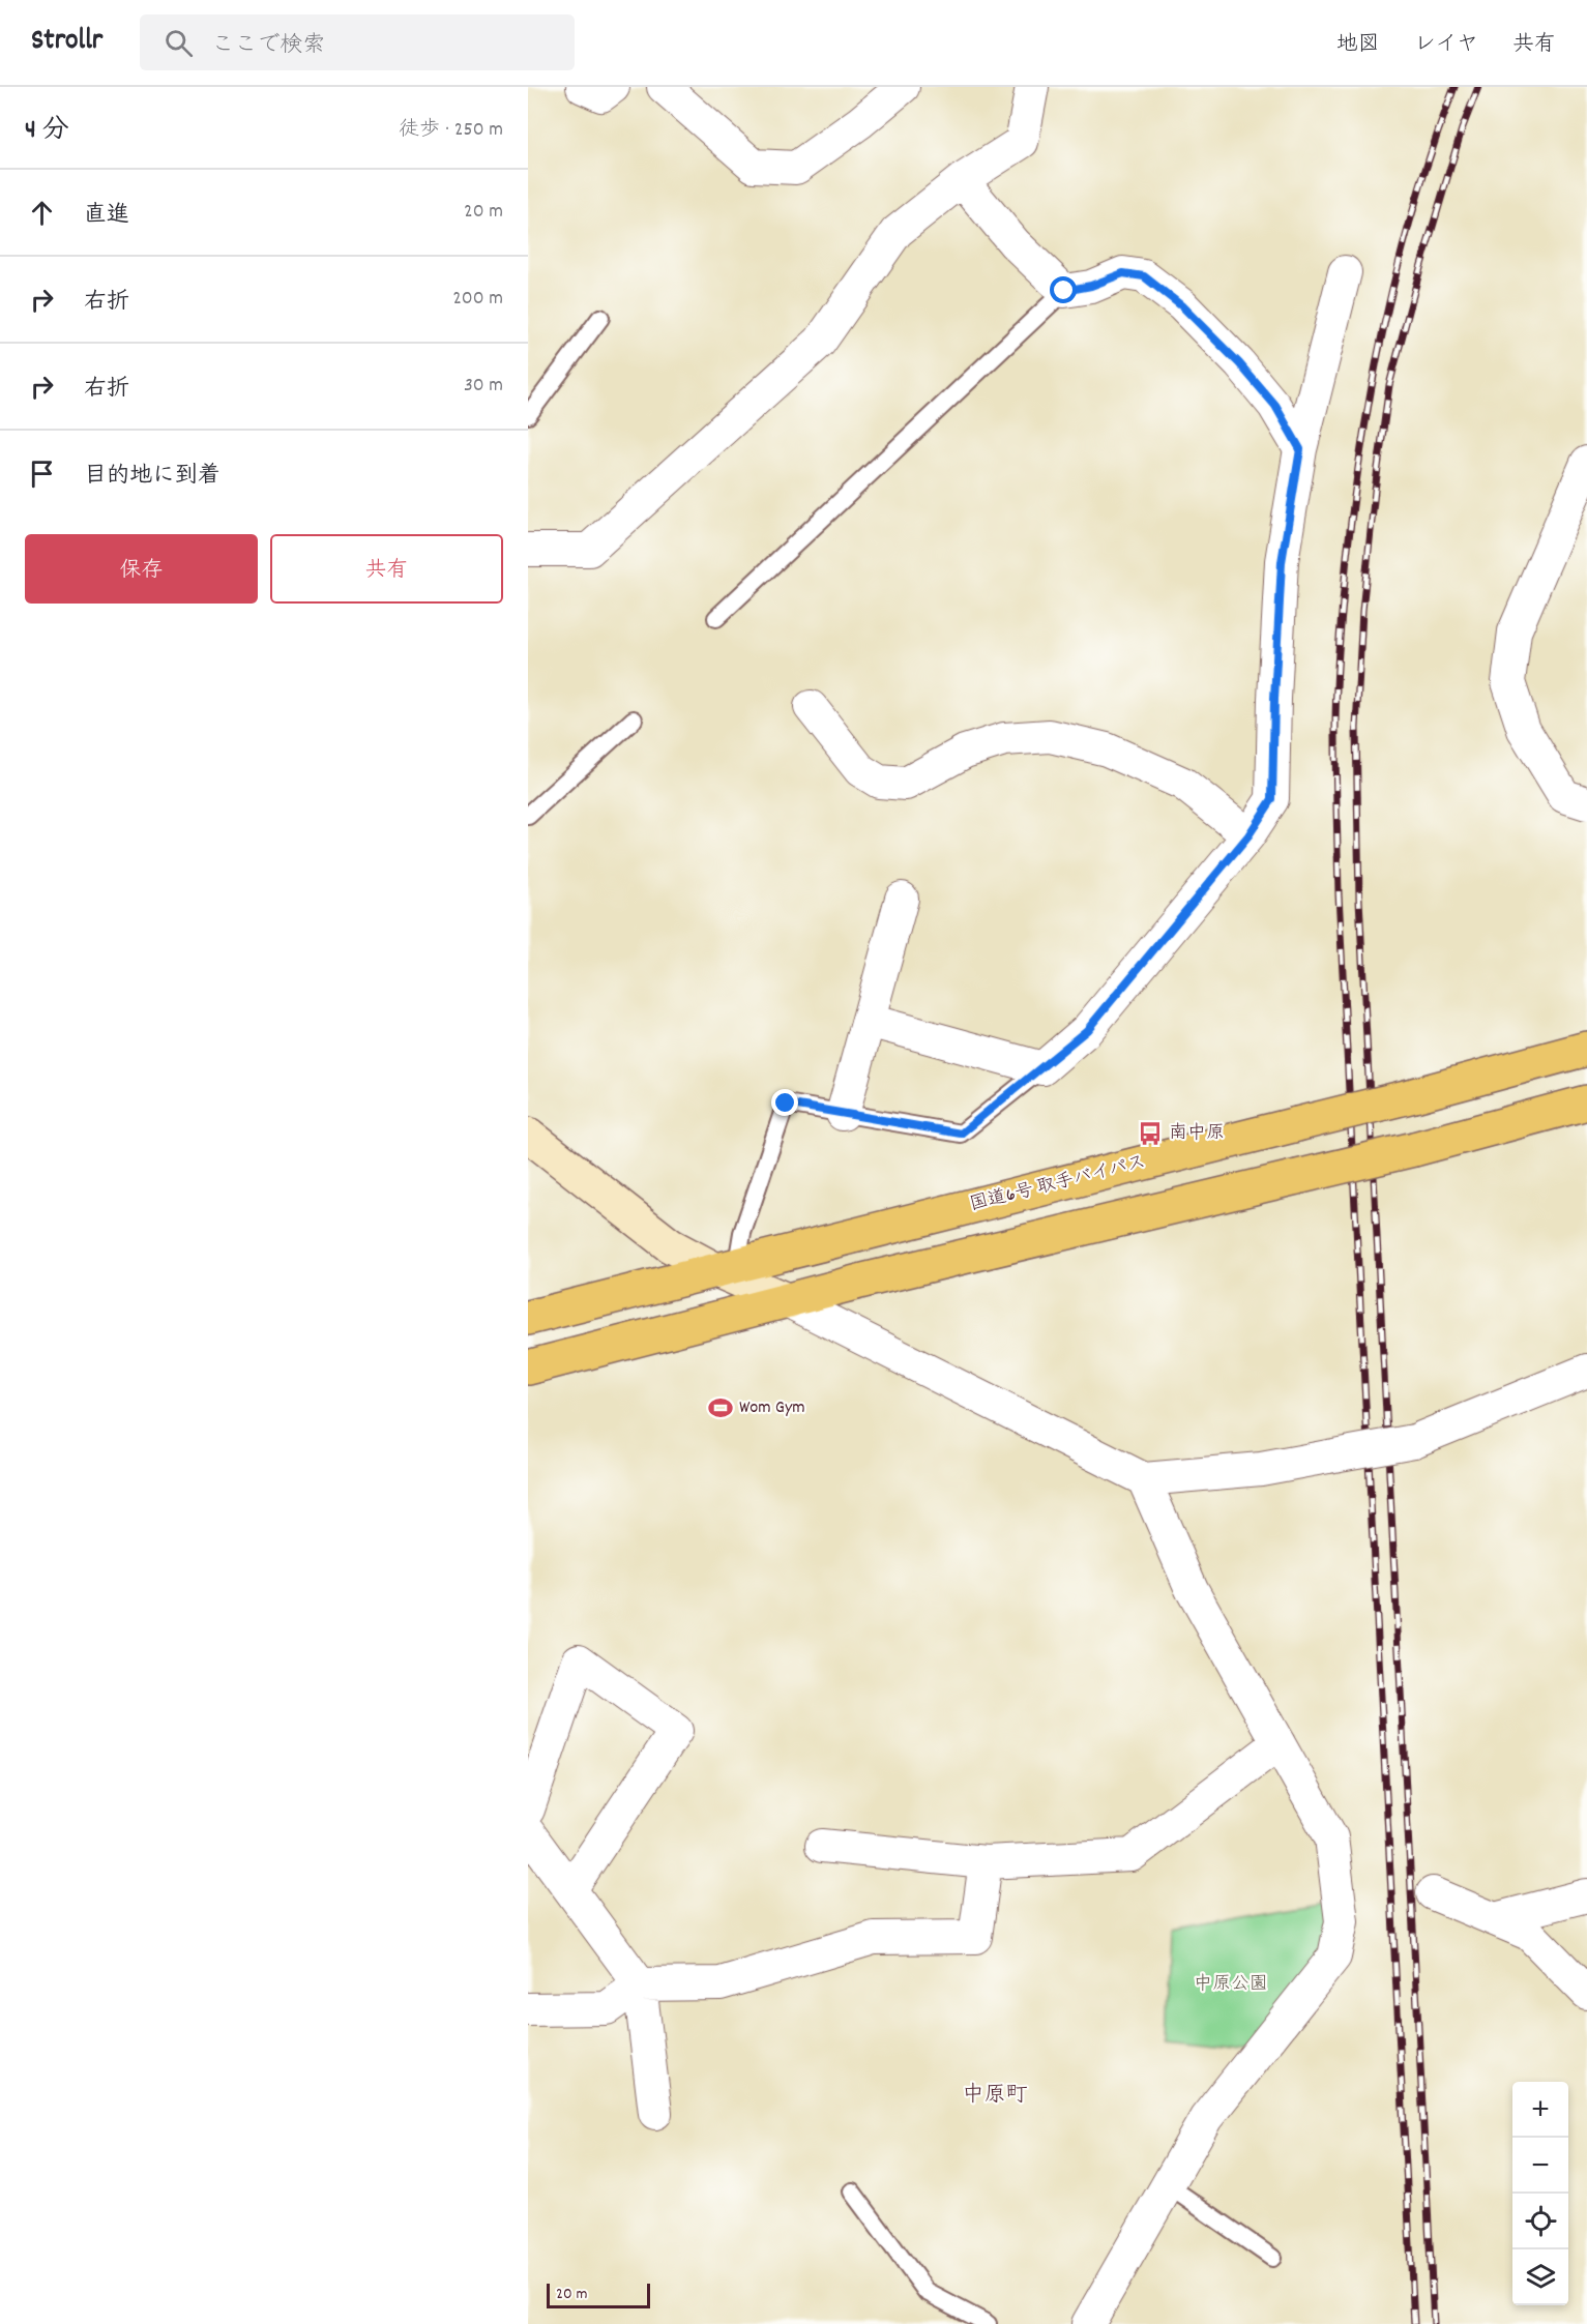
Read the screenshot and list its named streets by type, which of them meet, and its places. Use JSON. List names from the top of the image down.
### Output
{
  "streets": {
    "highway": ["国道6号 取手バイパス"]
  },
  "districts": ["中原町"],
  "parks": ["中原公園"],
  "places": {
    "bus stop": ["南中原"],
    "sports": ["Wom Gym"]
  },
  "scale_bar": "20 m",
  "page": {
    "header": "Strollr",
    "search": "ここで検索",
    "nav": ["地図", "レイヤ", "共有"],
    "heading": ["4 分", "徒歩 · 250 m"],
    "list": [
      ["直進", "20 m"],
      ["右折", "200 m"],
      ["右折", "30 m"],
      "目的地に到着"
    ],
    "buttons": ["保存", "共有"],
    "map_buttons": ["+", "−"],
    "scale": "20 m"
  }
}
